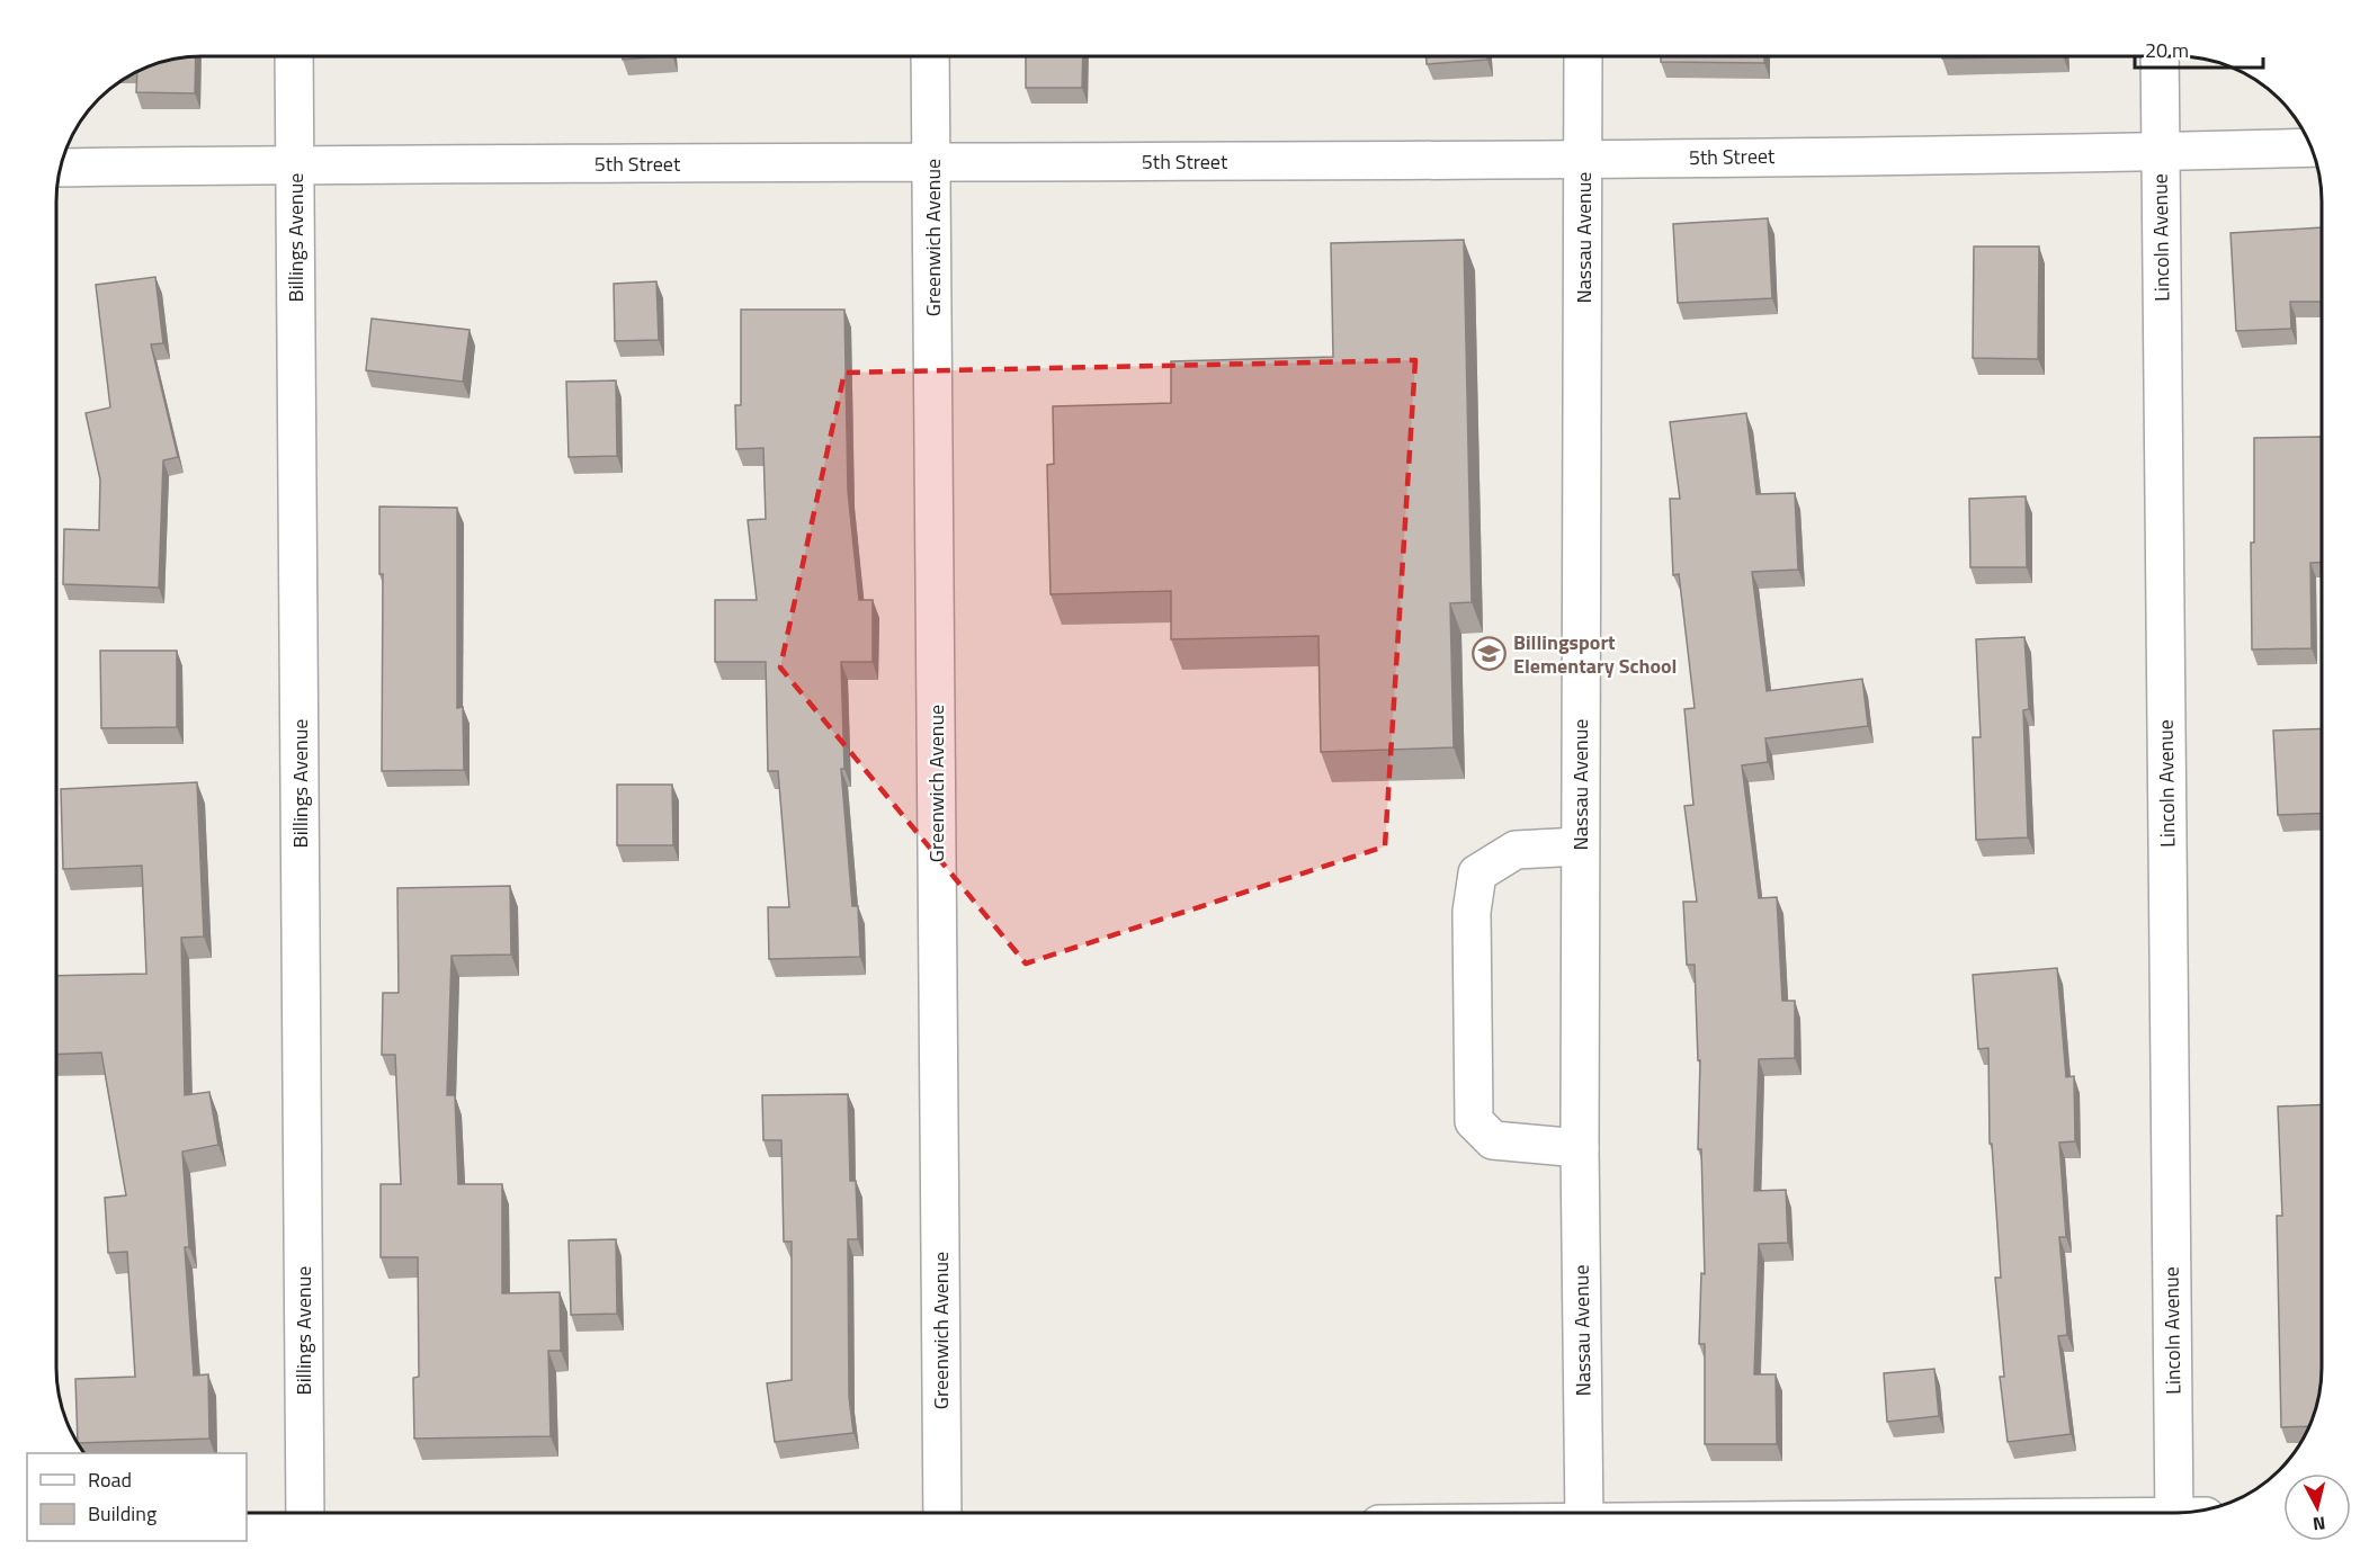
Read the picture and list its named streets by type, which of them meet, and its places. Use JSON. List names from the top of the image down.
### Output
{
  "streets": {
    "street": [
      "5th Street",
      "Billings Avenue",
      "Greenwich Avenue",
      "Nassau Avenue",
      "Lincoln Avenue"
    ]
  },
  "crossings": [
    ["5th Street", "Billings Avenue"],
    ["5th Street", "Greenwich Avenue"],
    ["5th Street", "Nassau Avenue"],
    ["5th Street", "Lincoln Avenue"]
  ],
  "places": {
    "school or university": ["Billingsport Elementary School"]
  },
  "legend": ["Road", "Building"],
  "scale_bar": "20 m",
  "north": "bottom"
}
